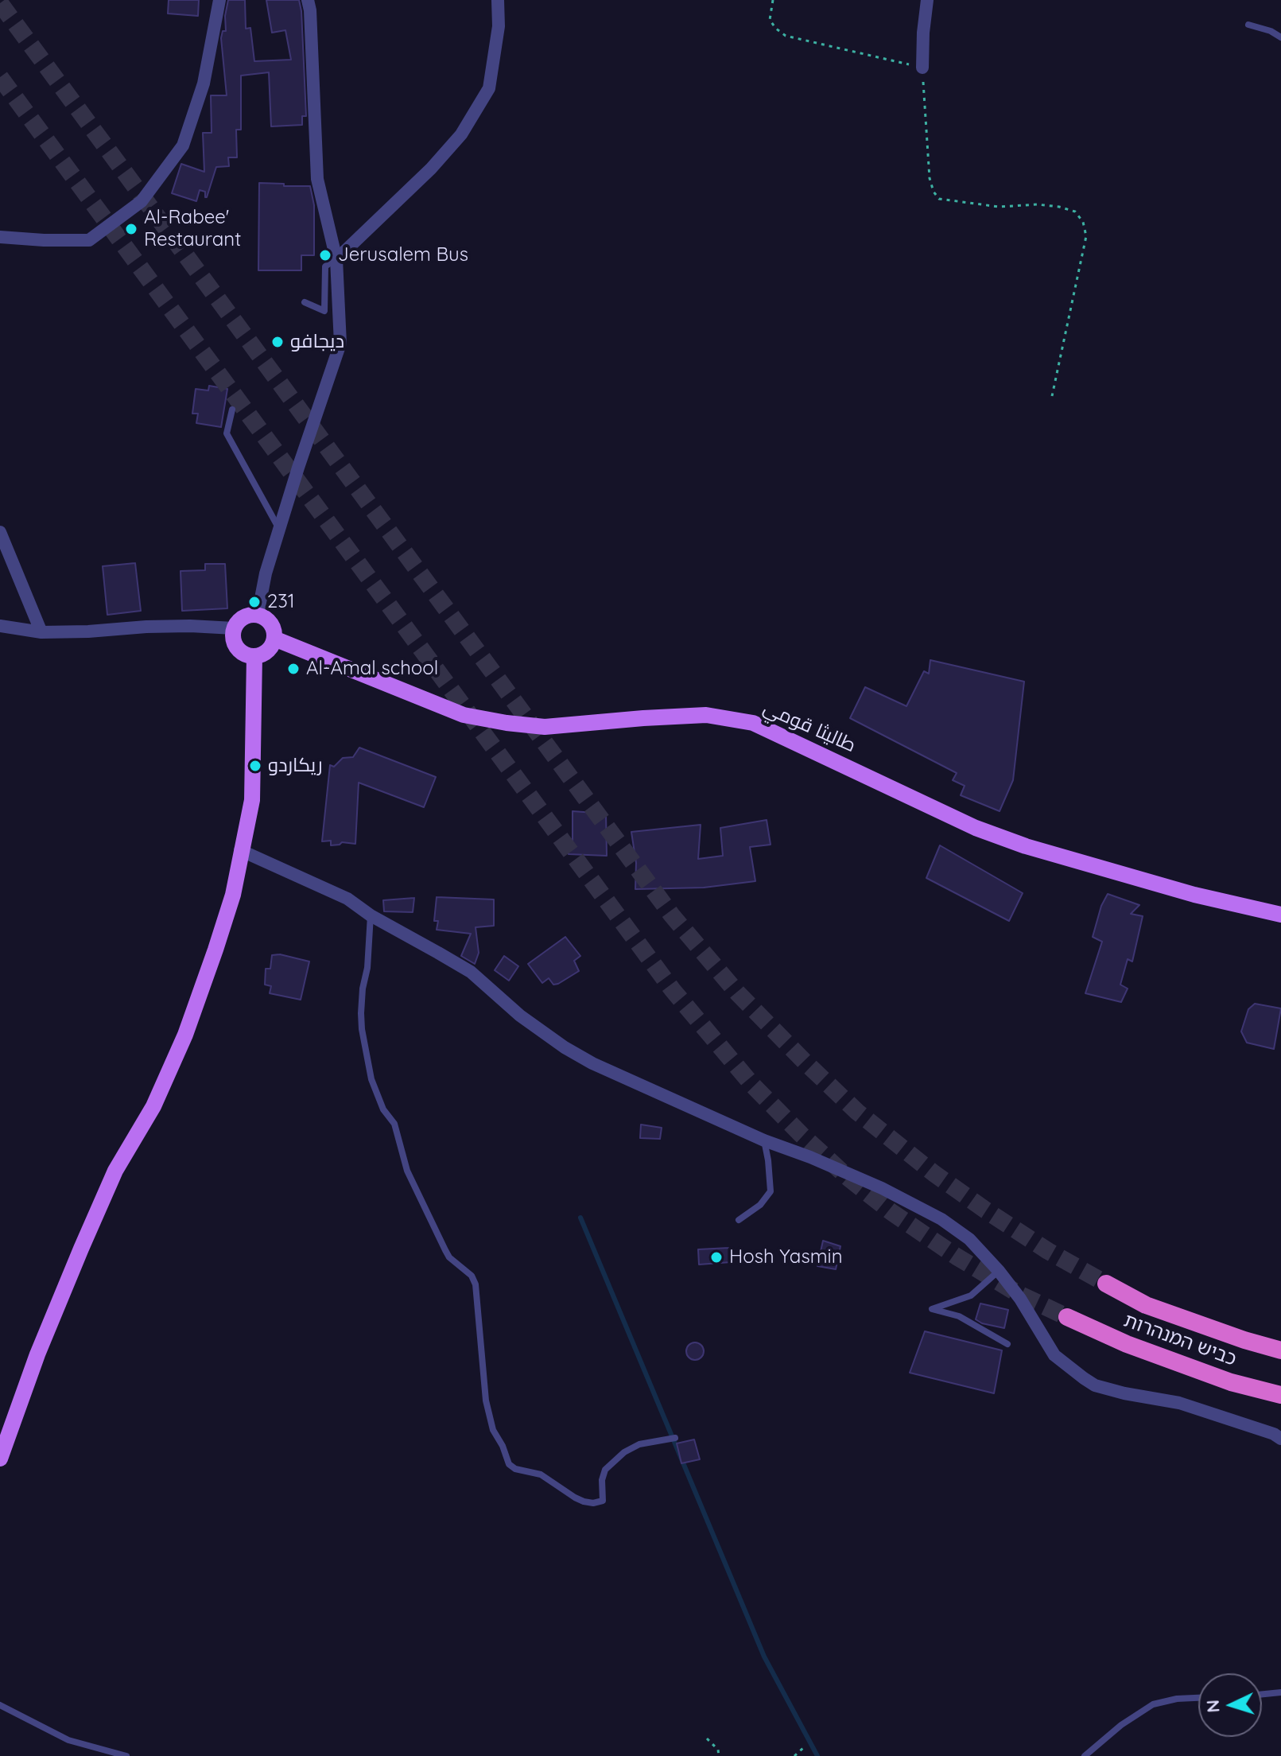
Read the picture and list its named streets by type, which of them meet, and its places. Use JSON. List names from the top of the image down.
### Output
{
  "streets": {
    "highway": ["כביש המנהרות"],
    "main road": ["طاليثا قومي"]
  },
  "places": [
    "Al-Rabee' Restaurant",
    "Jerusalem Bus",
    "ديجافو",
    "231",
    "Al-Amal school",
    "ريكاردو",
    "Hosh Yasmin"
  ],
  "north": "left"
}
